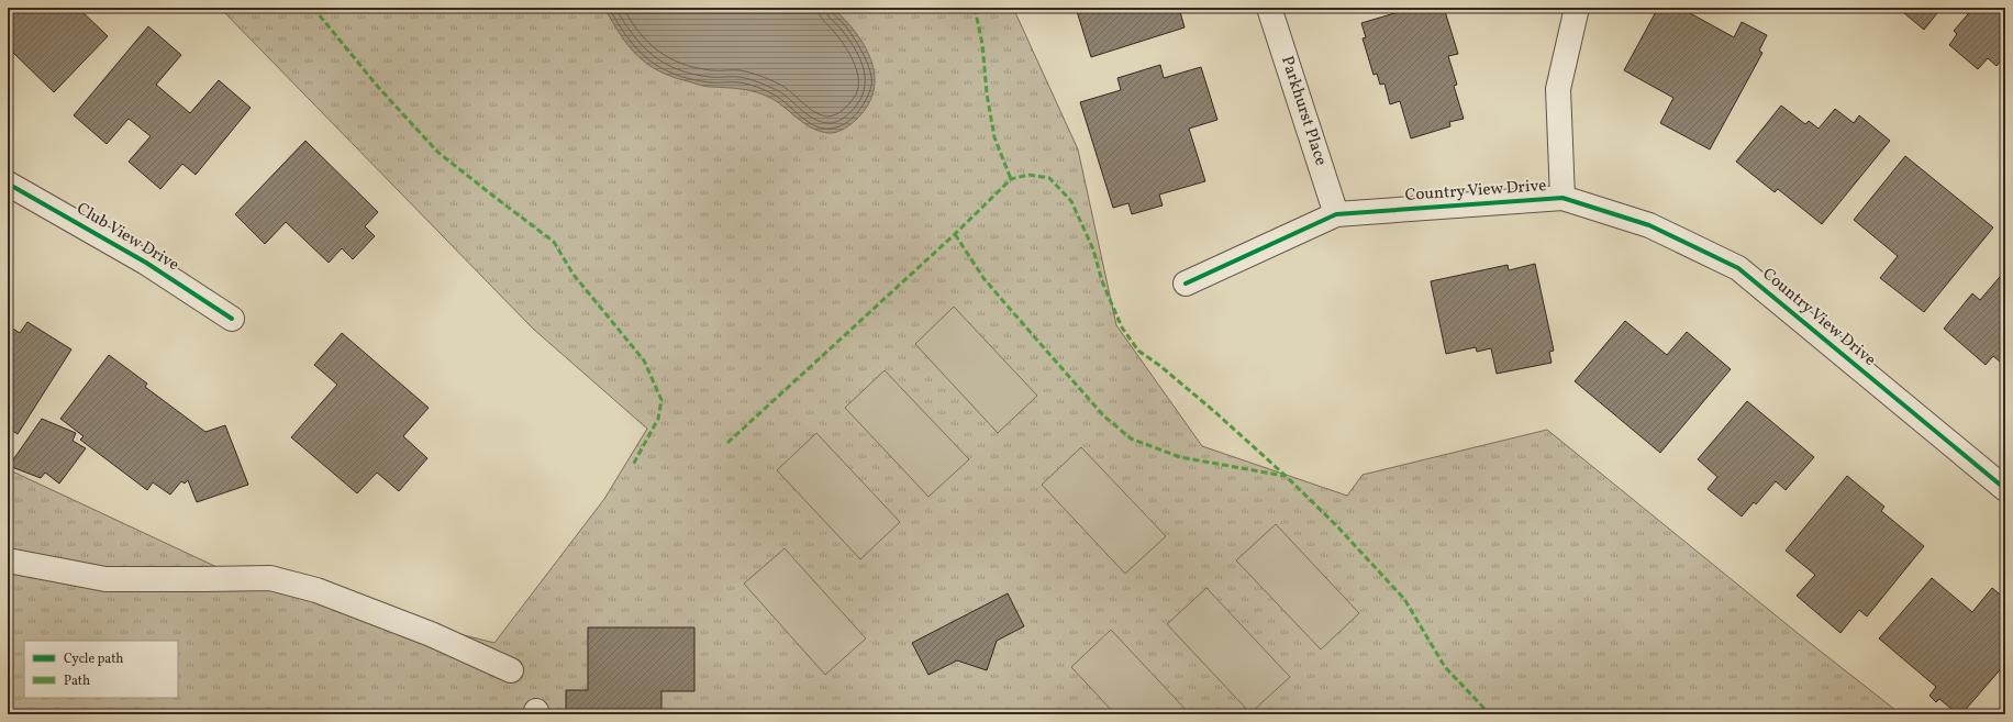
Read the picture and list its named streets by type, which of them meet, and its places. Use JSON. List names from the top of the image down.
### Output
{
  "streets": {
    "street": ["Parkhurst Place", "Country View Drive", "Club View Drive"]
  },
  "crossings": [
    ["Parkhurst Place", "Country View Drive"]
  ],
  "legend": ["Cycle path", "Path"]
}
